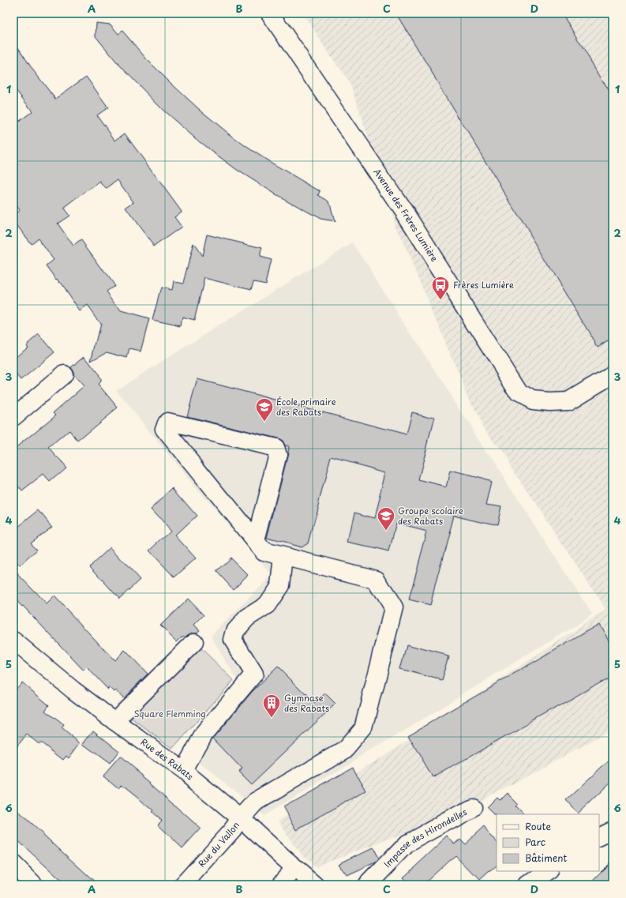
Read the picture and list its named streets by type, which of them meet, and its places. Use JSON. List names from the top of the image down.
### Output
{
  "streets": {
    "street": [
      "Avenue des Frères Lumière",
      "Rue des Rabats",
      "Impasse des Hirondelles",
      "Rue du Vallon"
    ]
  },
  "crossings": [
    ["Rue des Rabats", "Rue du Vallon"]
  ],
  "parks": ["Square Flemming"],
  "places": {
    "bus stop": ["Frères Lumière"],
    "school or university": ["École primaire des Rabats", "Groupe scolaire des Rabats"],
    "building": ["Gymnase des Rabats"]
  },
  "legend": ["Route", "Parc", "Bâtiment"],
  "grid": {
    "columns": [
      "A",
      "B",
      "C",
      "D"
    ],
    "rows": [
      "1",
      "2",
      "3",
      "4",
      "5",
      "6"
    ]
  }
}
